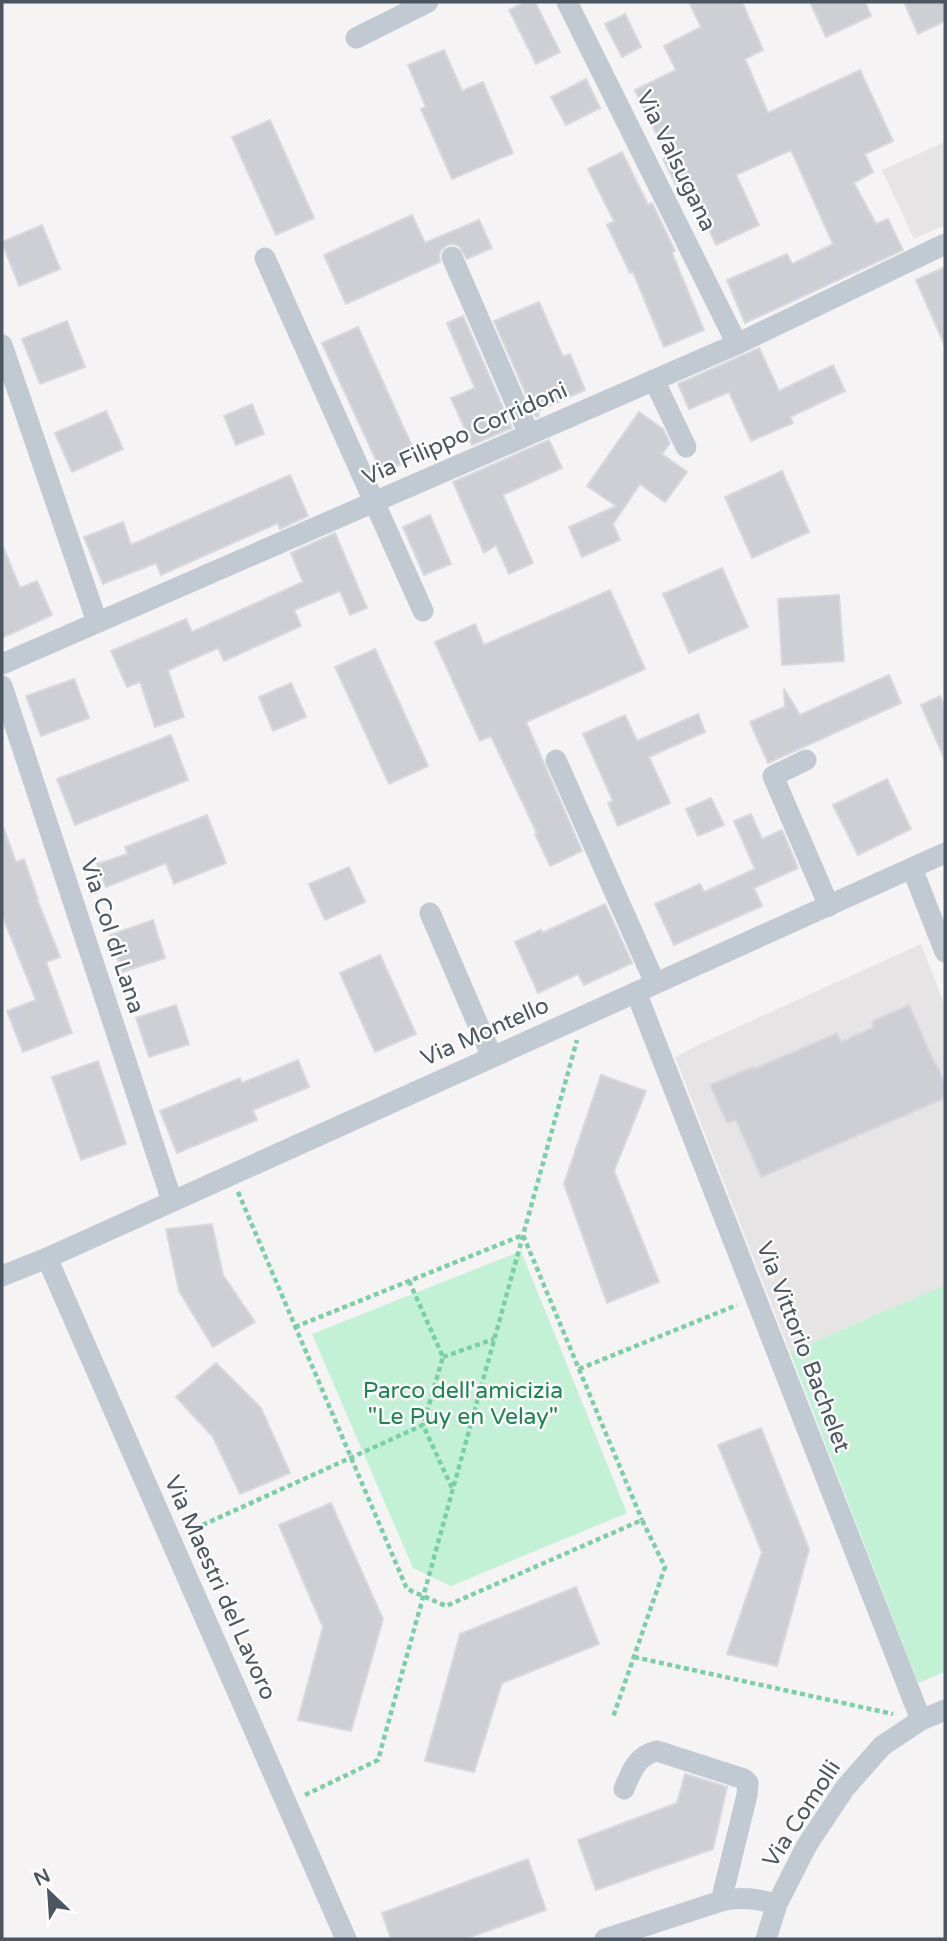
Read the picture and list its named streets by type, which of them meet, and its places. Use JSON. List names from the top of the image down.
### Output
{
  "streets": {
    "street": [
      "Via Valsugana",
      "Via Filippo Corridoni",
      "Via Col di Lana",
      "Via Montello",
      "Via Vittorio Bachelet",
      "Via Maestri del Lavoro",
      "Via Comolli"
    ]
  },
  "crossings": [
    ["Via Valsugana", "Via Filippo Corridoni"],
    ["Via Col di Lana", "Via Montello"],
    ["Via Montello", "Via Vittorio Bachelet"],
    ["Via Montello", "Via Maestri del Lavoro"],
    ["Via Vittorio Bachelet", "Via Comolli"]
  ],
  "parks": ["Parco dell'amicizia \"Le Puy en Velay\""],
  "north": "top left"
}
